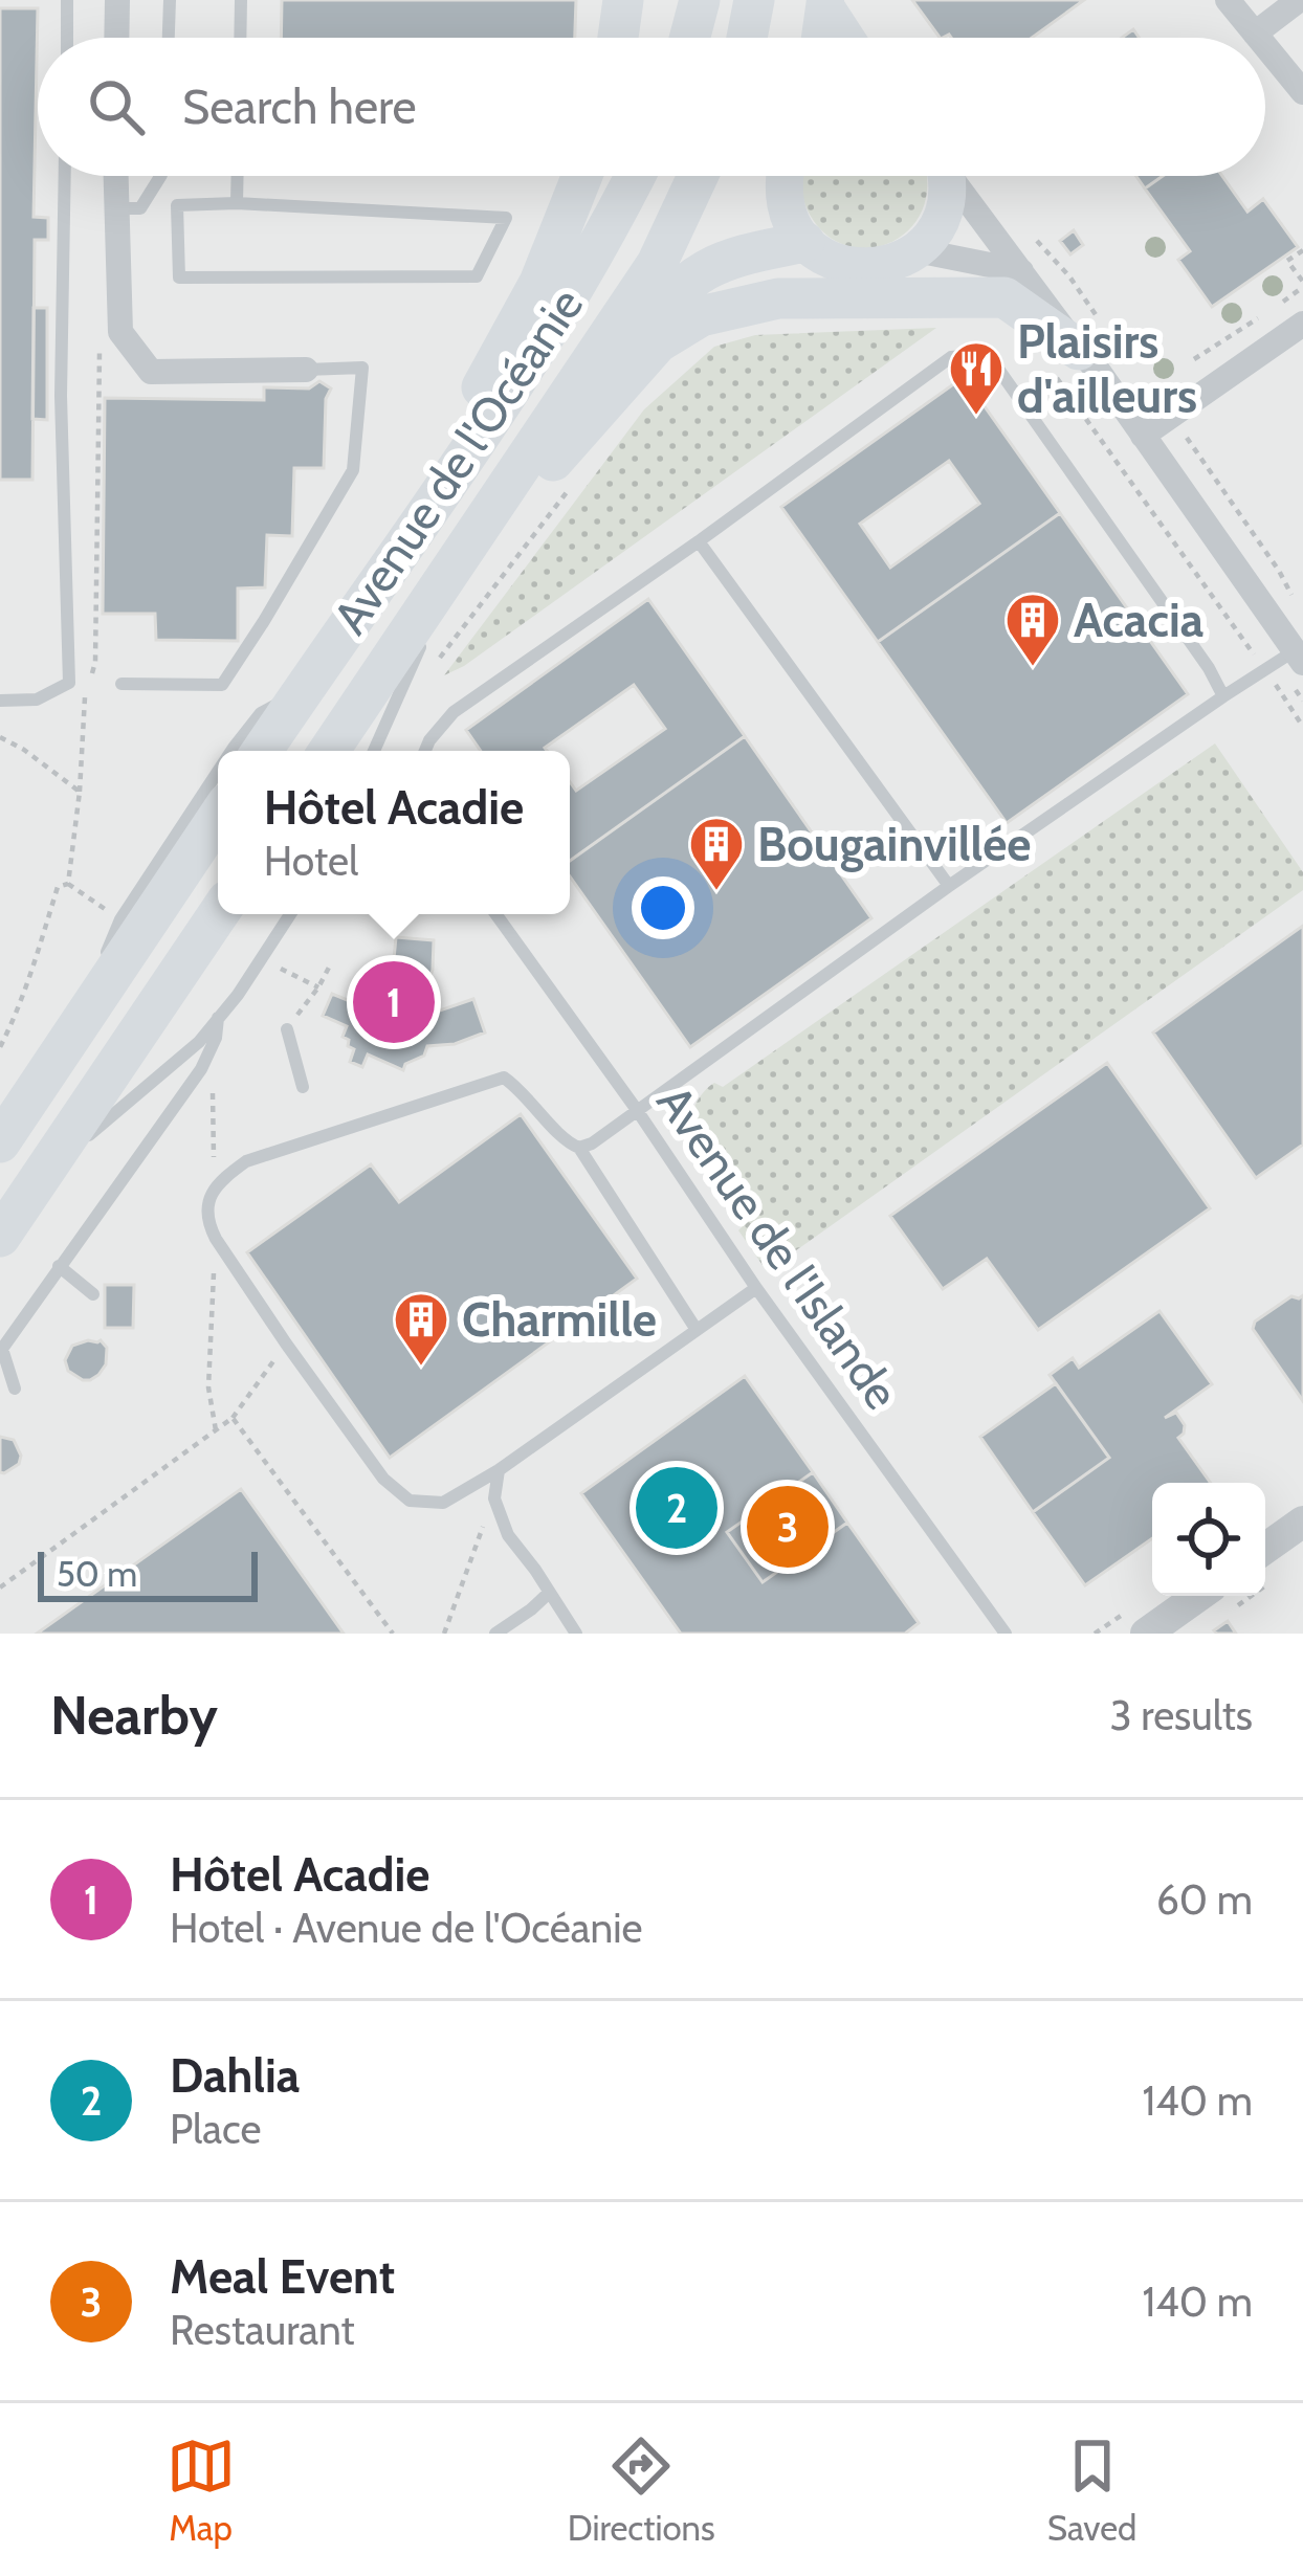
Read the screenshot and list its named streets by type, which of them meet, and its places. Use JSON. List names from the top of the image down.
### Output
{
  "streets": {
    "main road": ["Avenue de l'Océanie"],
    "lane": ["Avenue de l'Islande"]
  },
  "places": {
    "restaurant": ["Plaisirs d'ailleurs"],
    "building": ["Acacia", "Bougainvillée", "Charmille"]
  },
  "scale_bar": "50 m",
  "page": {
    "search": "Search here",
    "popup": ["Hôtel Acadie", "Hotel"],
    "pins": ["1", "2", "3"],
    "scale": "50 m",
    "heading": ["Nearby", "3 results"],
    "list": [
      {
        "mark": "1",
        "name": "Hôtel Acadie",
        "note": "Hotel · Avenue de l'Océanie",
        "value": "60 m"
      },
      {
        "mark": "2",
        "name": "Dahlia",
        "note": "Place",
        "value": "140 m"
      },
      {
        "mark": "3",
        "name": "Meal Event",
        "note": "Restaurant",
        "value": "140 m"
      }
    ],
    "nav": ["Map", "Directions", "Saved"]
  }
}
